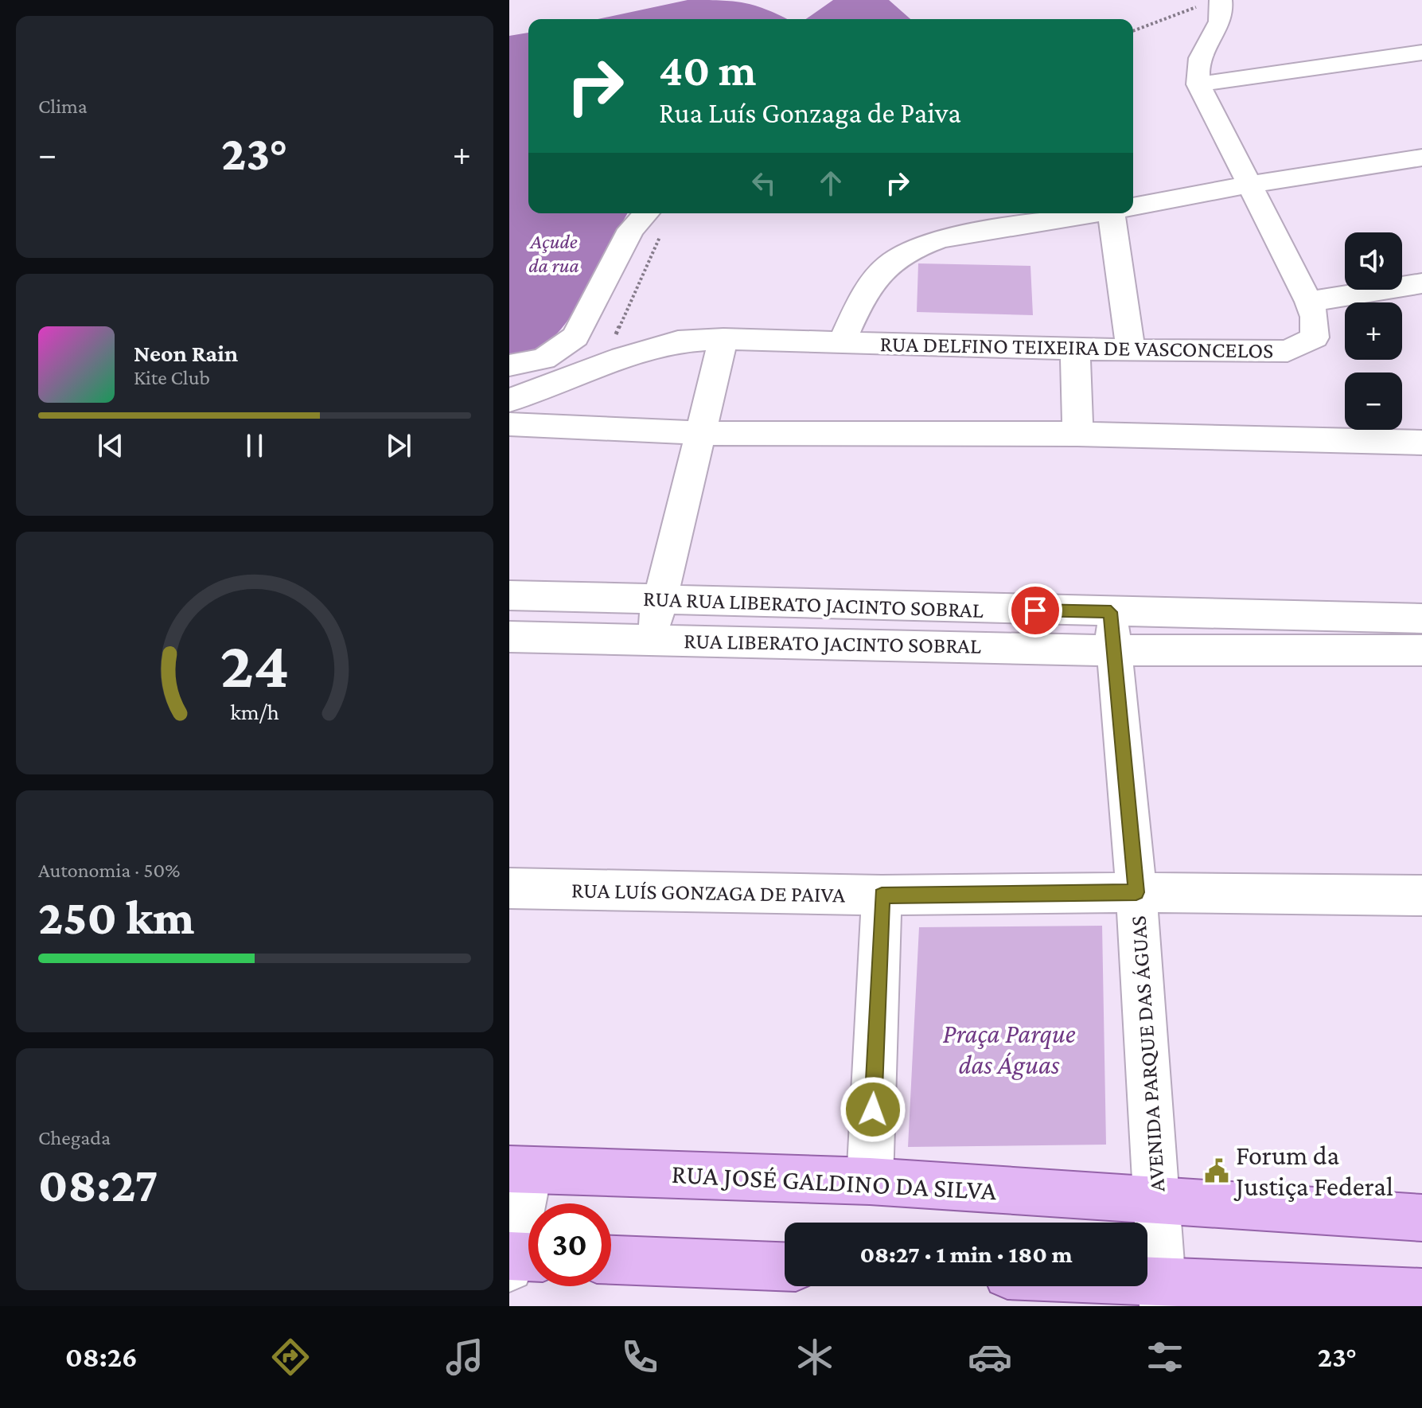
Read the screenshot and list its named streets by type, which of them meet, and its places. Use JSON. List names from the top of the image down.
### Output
{
  "streets": {
    "main road": ["RUA JOSÉ GALDINO DA SILVA"],
    "street": [
      "RUA DELFINO TEIXEIRA DE VASCONCELOS",
      "RUA RUA LIBERATO JACINTO SOBRAL",
      "RUA LIBERATO JACINTO SOBRAL",
      "RUA LUÍS GONZAGA DE PAIVA",
      "AVENIDA PARQUE DAS ÁGUAS"
    ]
  },
  "crossings": [
    ["RUA RUA LIBERATO JACINTO SOBRAL", "AVENIDA PARQUE DAS ÁGUAS"],
    ["RUA LIBERATO JACINTO SOBRAL", "AVENIDA PARQUE DAS ÁGUAS"],
    ["RUA LUÍS GONZAGA DE PAIVA", "AVENIDA PARQUE DAS ÁGUAS"],
    ["AVENIDA PARQUE DAS ÁGUAS", "RUA JOSÉ GALDINO DA SILVA"]
  ],
  "water": ["Açude da rua"],
  "parks": ["Praça Parque das Águas"],
  "places": {
    "public building": ["Forum da Justiça Federal"]
  },
  "page": {
    "tile": [
      "Clima",
      ["Autonomia · 50%", "250 km"],
      ["Chegada", "08:27"]
    ],
    "turn": ["40 m", "Rua Luís Gonzaga de Paiva"],
    "heat": ["−", "23°", "+"],
    "map_buttons": ["+", "−"],
    "song": ["Neon Rain", "Kite Club"],
    "limit": "30",
    "trip": "08:27 · 1 min · 180 m",
    "tabs": ["08:26", "23°"],
    "gauge": ["24", "km/h"]
  }
}
